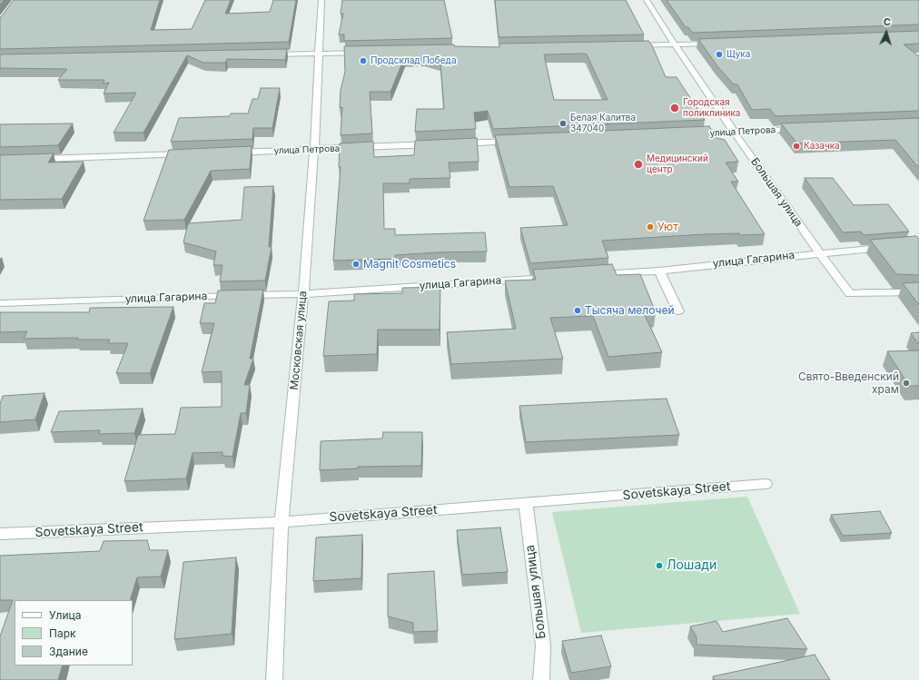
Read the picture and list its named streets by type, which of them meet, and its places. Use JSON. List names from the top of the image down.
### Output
{
  "streets": {
    "street": [
      "улица Петрова",
      "Большая улица",
      "улица Гагарина",
      "Московская улица",
      "Sovetskaya Street"
    ]
  },
  "crossings": [
    ["улица Петрова", "Большая улица"],
    ["улица Петрова", "Московская улица"],
    ["Большая улица", "улица Гагарина"],
    ["Большая улица", "Sovetskaya Street"],
    ["улица Гагарина", "Московская улица"],
    ["Московская улица", "Sovetskaya Street"]
  ],
  "places": [
    "Щука",
    "Продсклад Победа",
    "Городская поликлиника",
    "Белая Калитва 347040",
    "Казачка",
    "Медицинский центр",
    "Уют",
    "Magnit Cosmetics",
    "Тысяча мелочей",
    "Свято-Введенский храм",
    "Лошади"
  ],
  "legend": ["Улица", "Парк", "Здание"],
  "north": "top"
}
